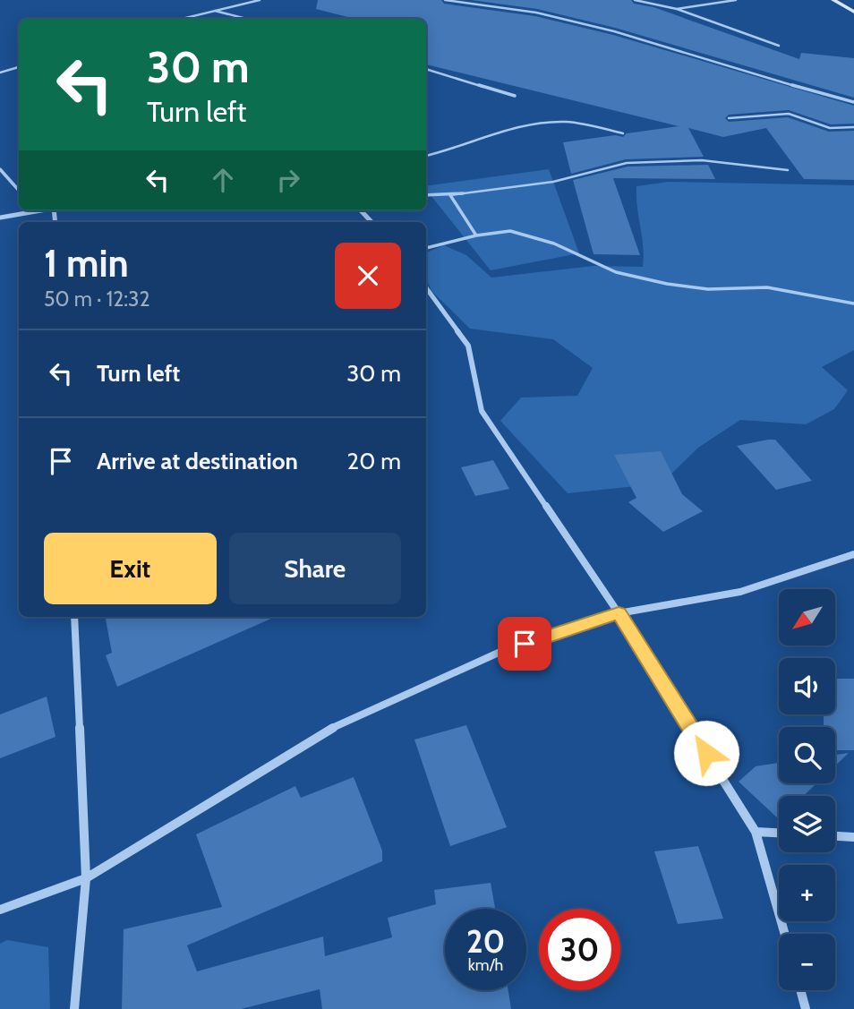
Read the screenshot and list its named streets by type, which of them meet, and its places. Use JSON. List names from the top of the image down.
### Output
{
  "north": "bottom left",
  "page": {
    "turn": ["30 m", "Turn left"],
    "heading": ["1 min", "50 m · 12:32"],
    "list": [
      {
        "name": "Turn left",
        "value": "30 m"
      },
      {
        "name": "Arrive at destination",
        "value": "20 m"
      }
    ],
    "buttons": ["Exit", "Share"],
    "map_buttons": ["+", "−"],
    "speed": "20 km/h",
    "limit": "30"
  }
}
